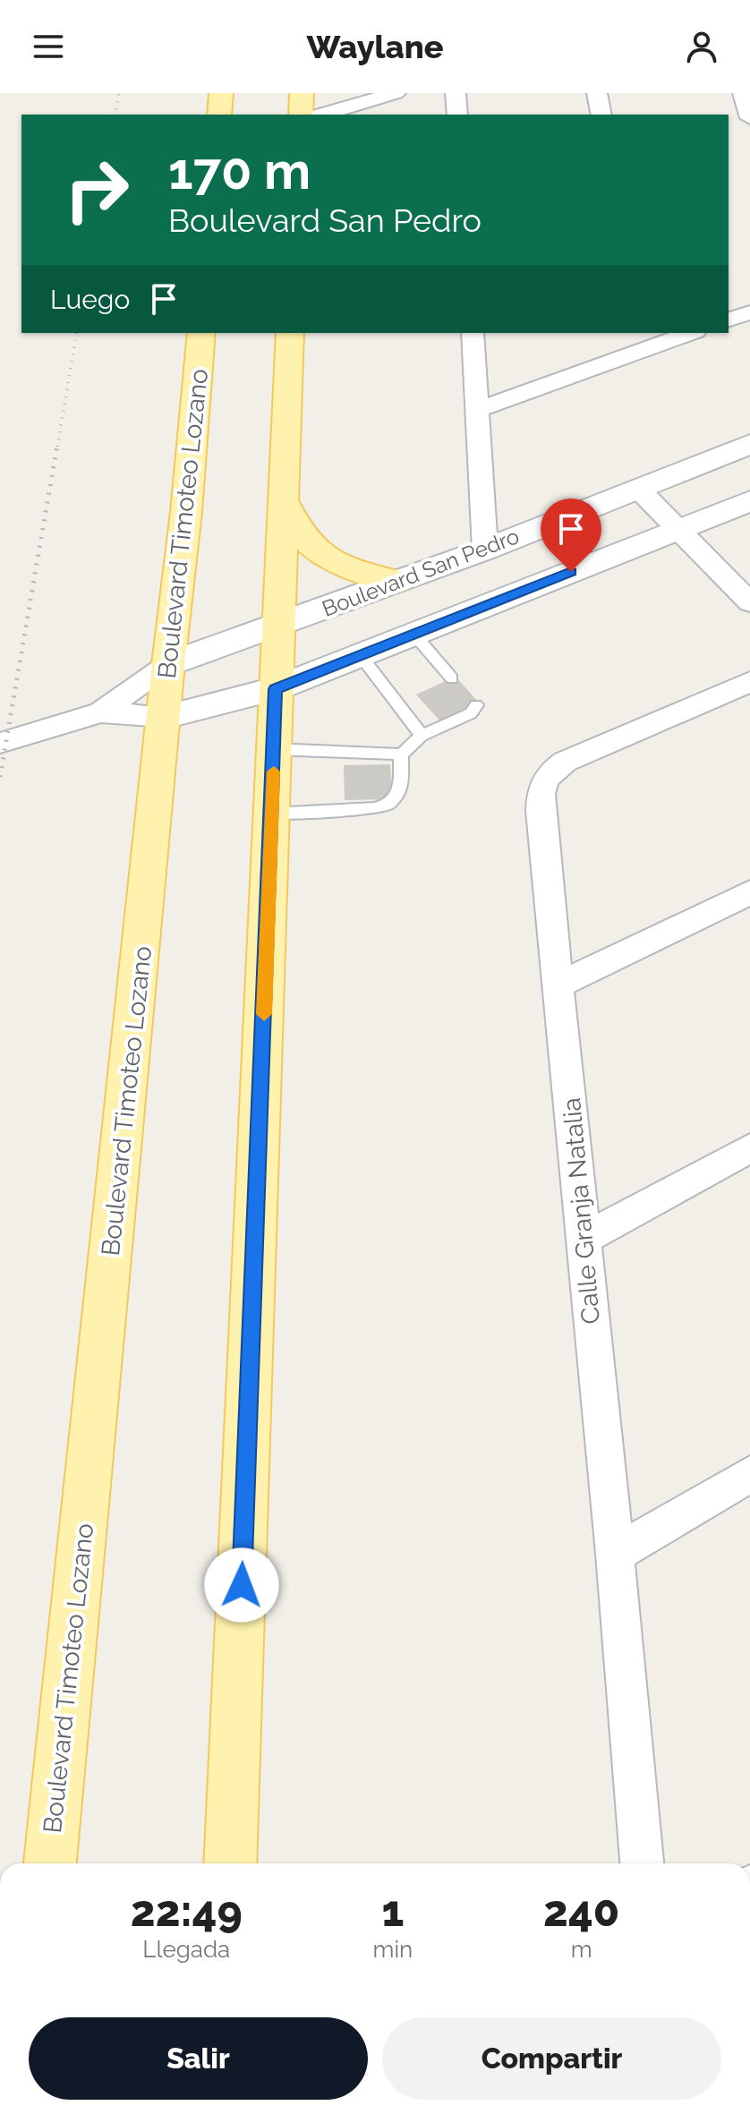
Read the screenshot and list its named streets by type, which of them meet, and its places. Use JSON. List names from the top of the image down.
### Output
{
  "streets": {
    "main road": ["Boulevard Timoteo Lozano"],
    "street": ["Boulevard San Pedro", "Calle Granja Natalia"]
  },
  "crossings": [
    ["Boulevard Timoteo Lozano", "Boulevard San Pedro"]
  ],
  "page": {
    "header": "Waylane",
    "turn": ["170 m", "Boulevard San Pedro"],
    "then": "Luego",
    "eta": [
      "22:49",
      "Llegada",
      "1",
      "min",
      "240",
      "m"
    ],
    "buttons": ["Salir", "Compartir"]
  }
}
